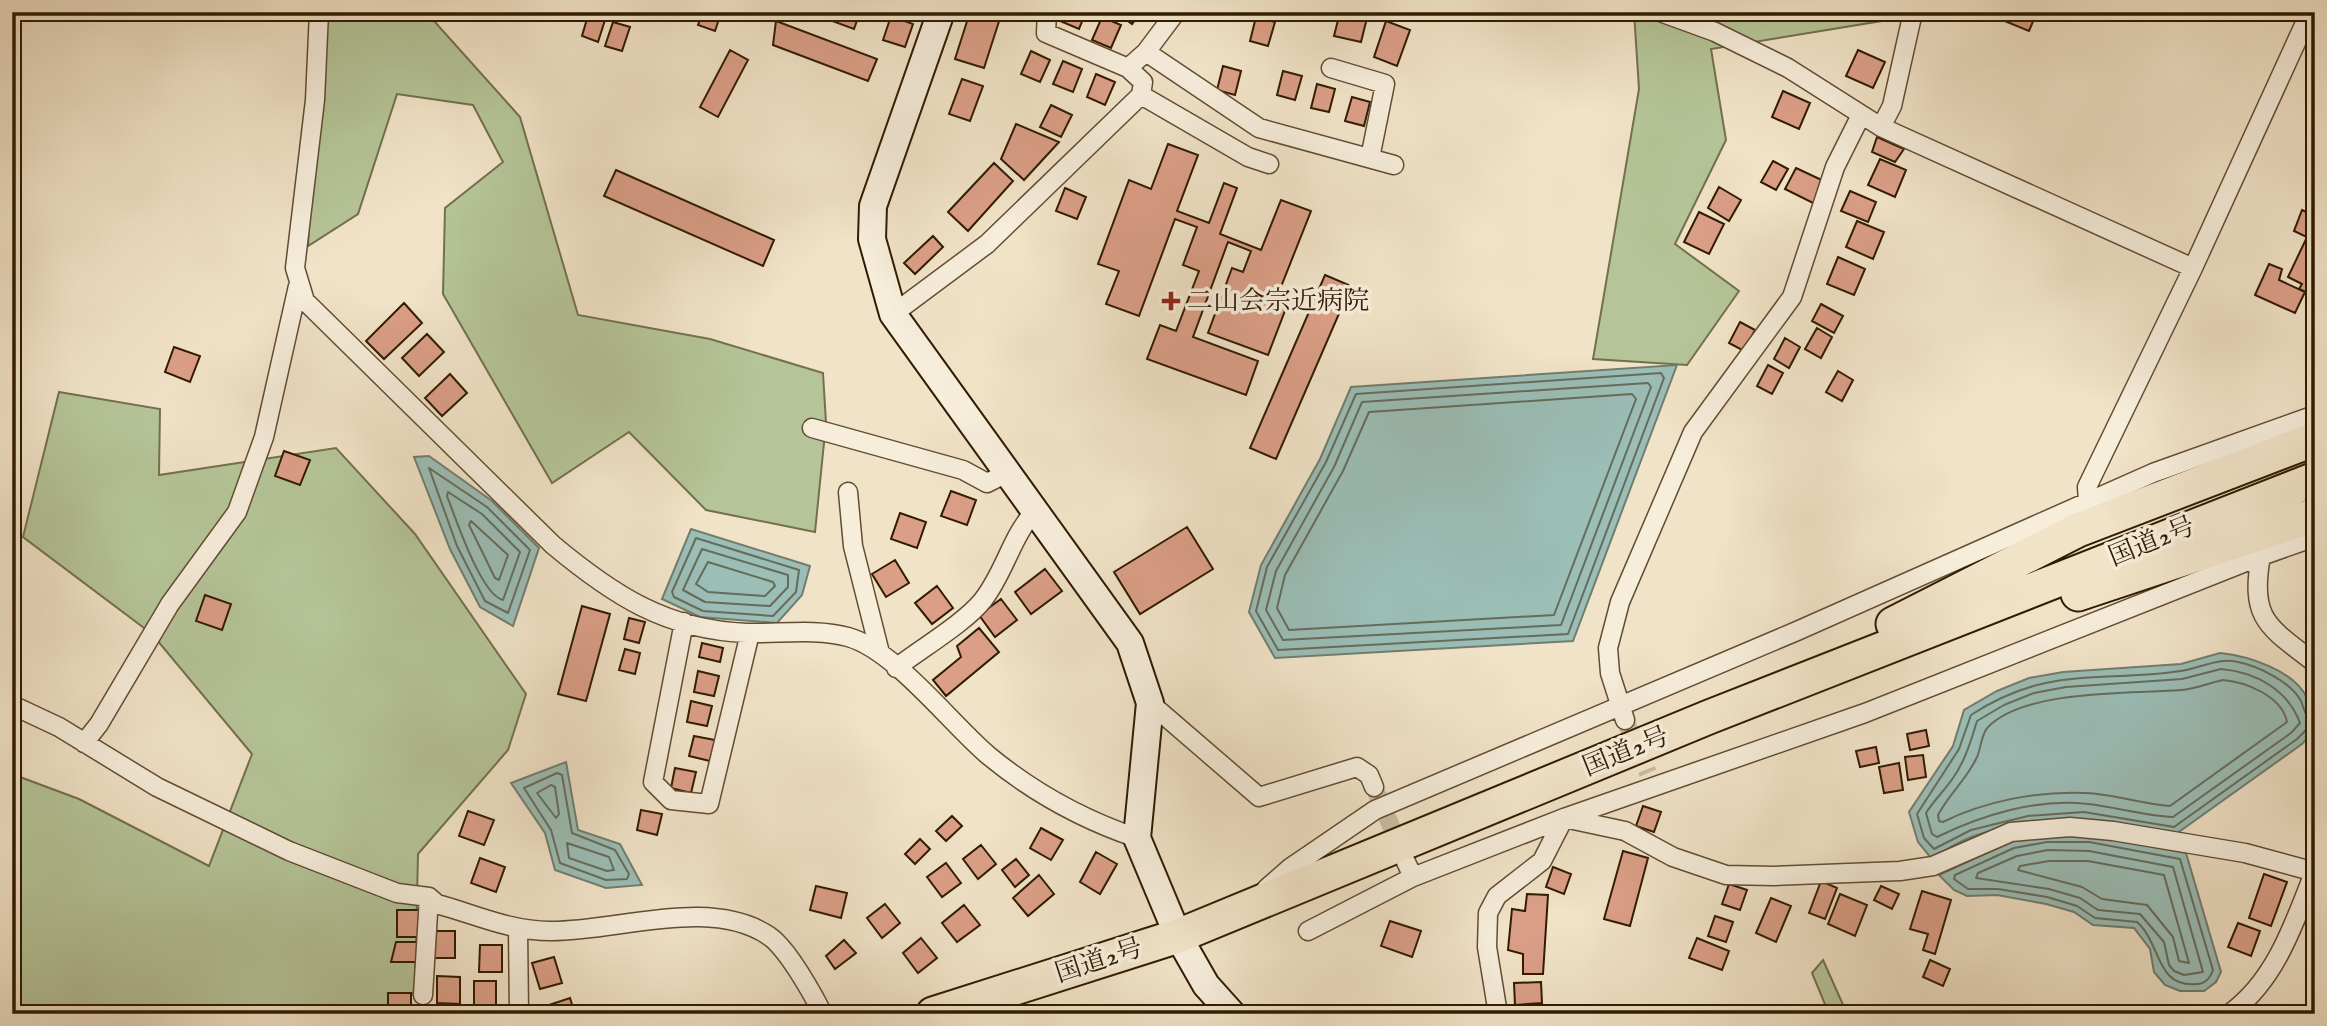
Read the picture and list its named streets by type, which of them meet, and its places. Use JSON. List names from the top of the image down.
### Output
{
  "streets": {
    "highway": ["国道2号"]
  },
  "places": {
    "health": ["二山会宗近病院"]
  }
}
